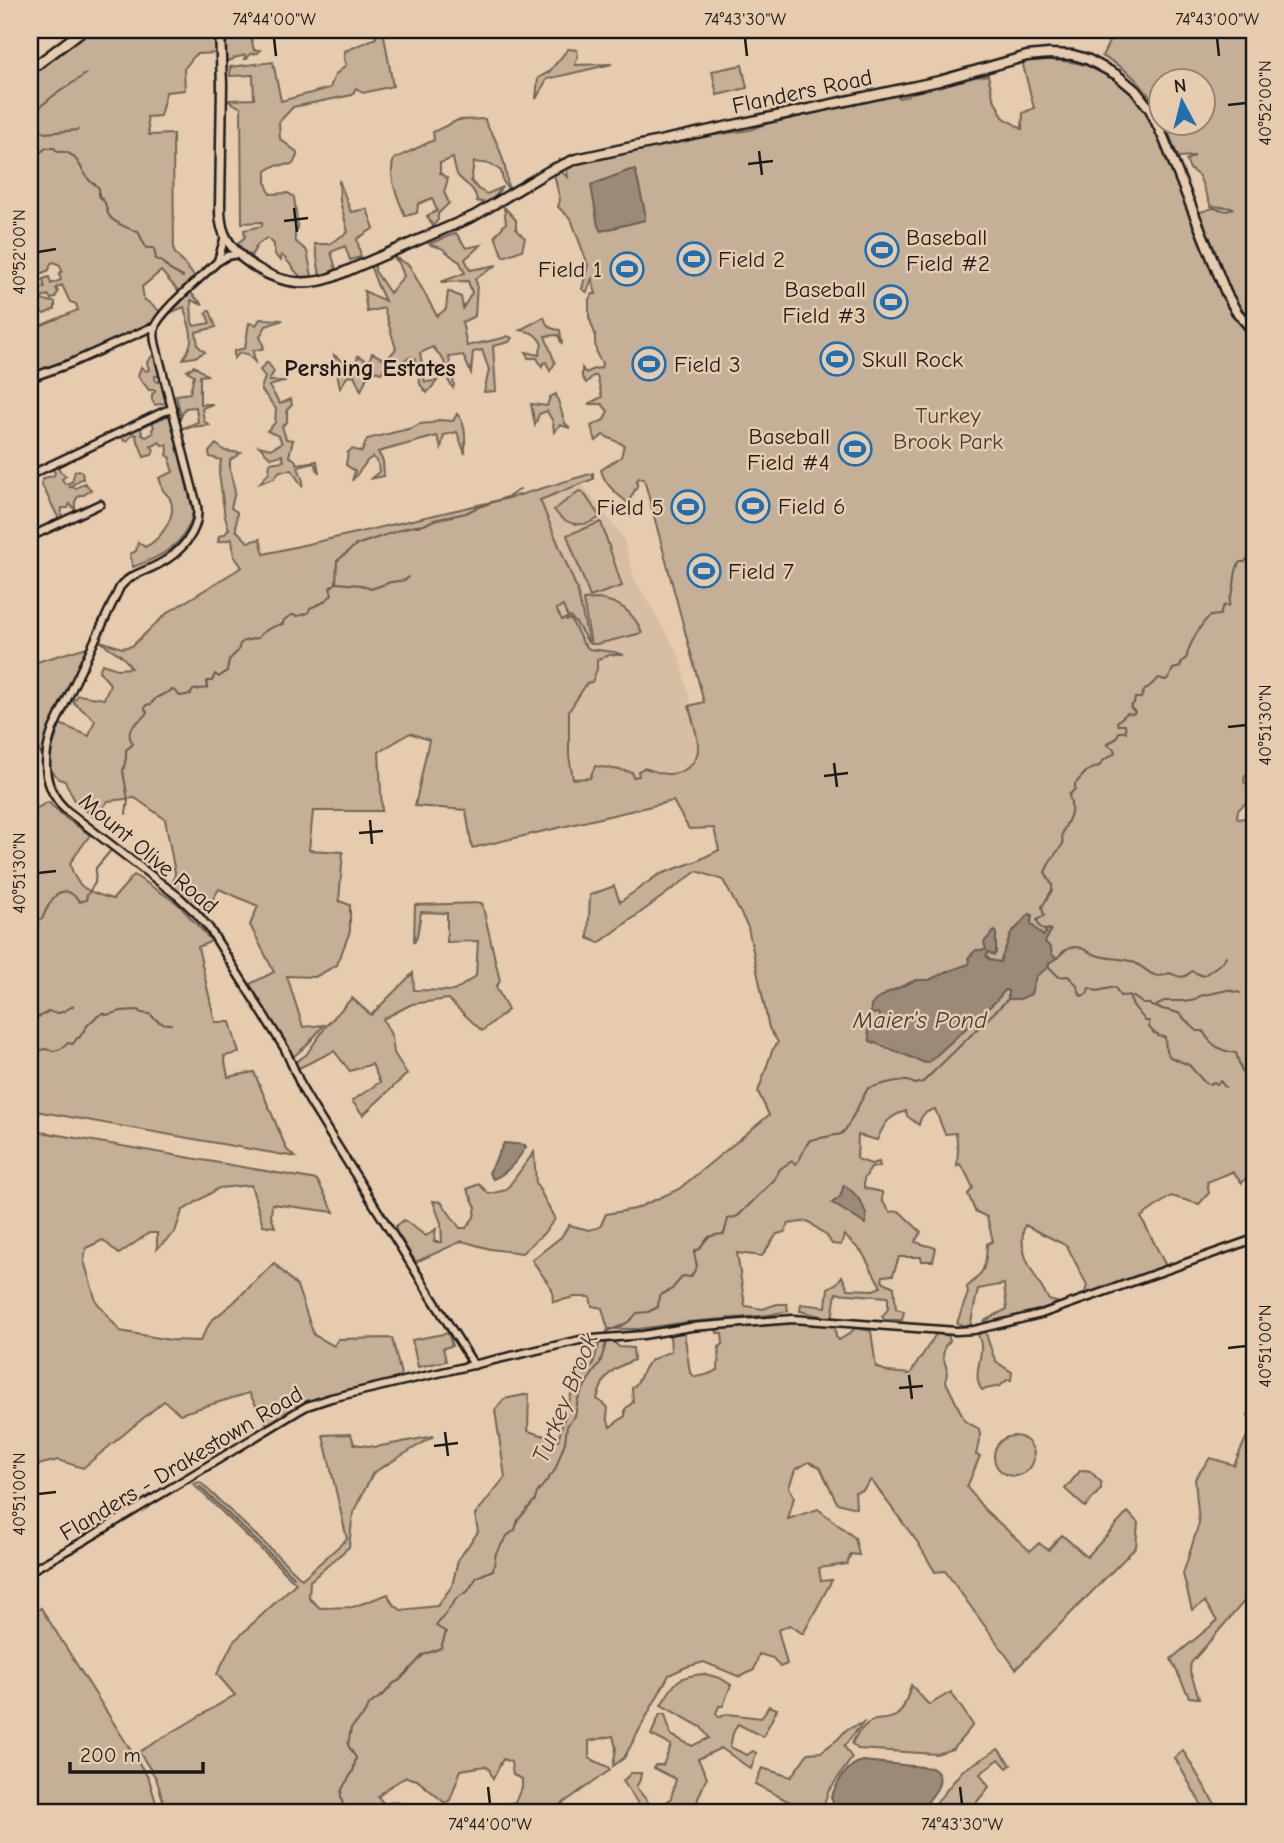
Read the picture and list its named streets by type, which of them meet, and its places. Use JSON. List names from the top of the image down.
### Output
{
  "streets": {
    "main road": ["Flanders Road"],
    "street": ["Mount Olive Road", "Flanders - Drakestown Road"]
  },
  "crossings": [
    ["Mount Olive Road", "Flanders - Drakestown Road"]
  ],
  "districts": ["Pershing Estates"],
  "water": ["Maier's Pond", "Turkey Brook"],
  "parks": ["Turkey Brook Park"],
  "places": {
    "sports": [
      "Baseball Field #2",
      "Field 2",
      "Field 1",
      "Baseball Field #3",
      "Skull Rock",
      "Field 3",
      "Baseball Field #4",
      "Field 6",
      "Field 5",
      "Field 7"
    ]
  },
  "scale_bar": "200 m",
  "north": "top",
  "coordinates": [
    "74°44'00\"W",
    "74°43'30\"W",
    "74°43'00\"W",
    "40°52'00\"N",
    "40°51'30\"N",
    "40°51'00\"N"
  ]
}
